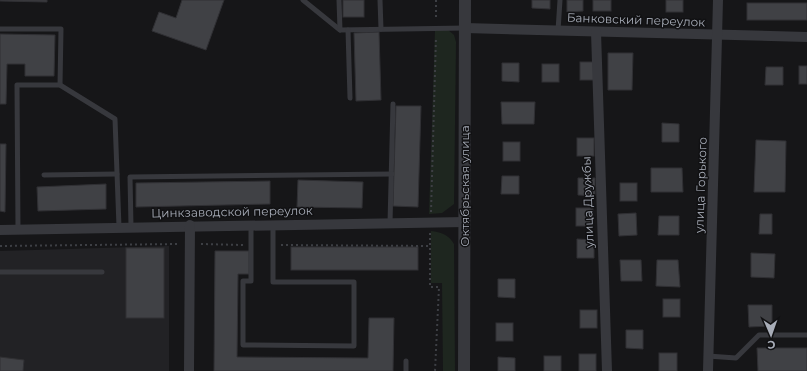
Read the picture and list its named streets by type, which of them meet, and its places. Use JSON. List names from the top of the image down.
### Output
{
  "streets": {
    "street": [
      "Банковский переулок",
      "улица Горького",
      "Октябрьская улица",
      "улица Дружбы",
      "Цинкзаводской переулок"
    ]
  },
  "crossings": [
    ["Банковский переулок", "улица Горького"],
    ["Банковский переулок", "Октябрьская улица"],
    ["Банковский переулок", "улица Дружбы"],
    ["Октябрьская улица", "Цинкзаводской переулок"]
  ],
  "north": "bottom"
}
